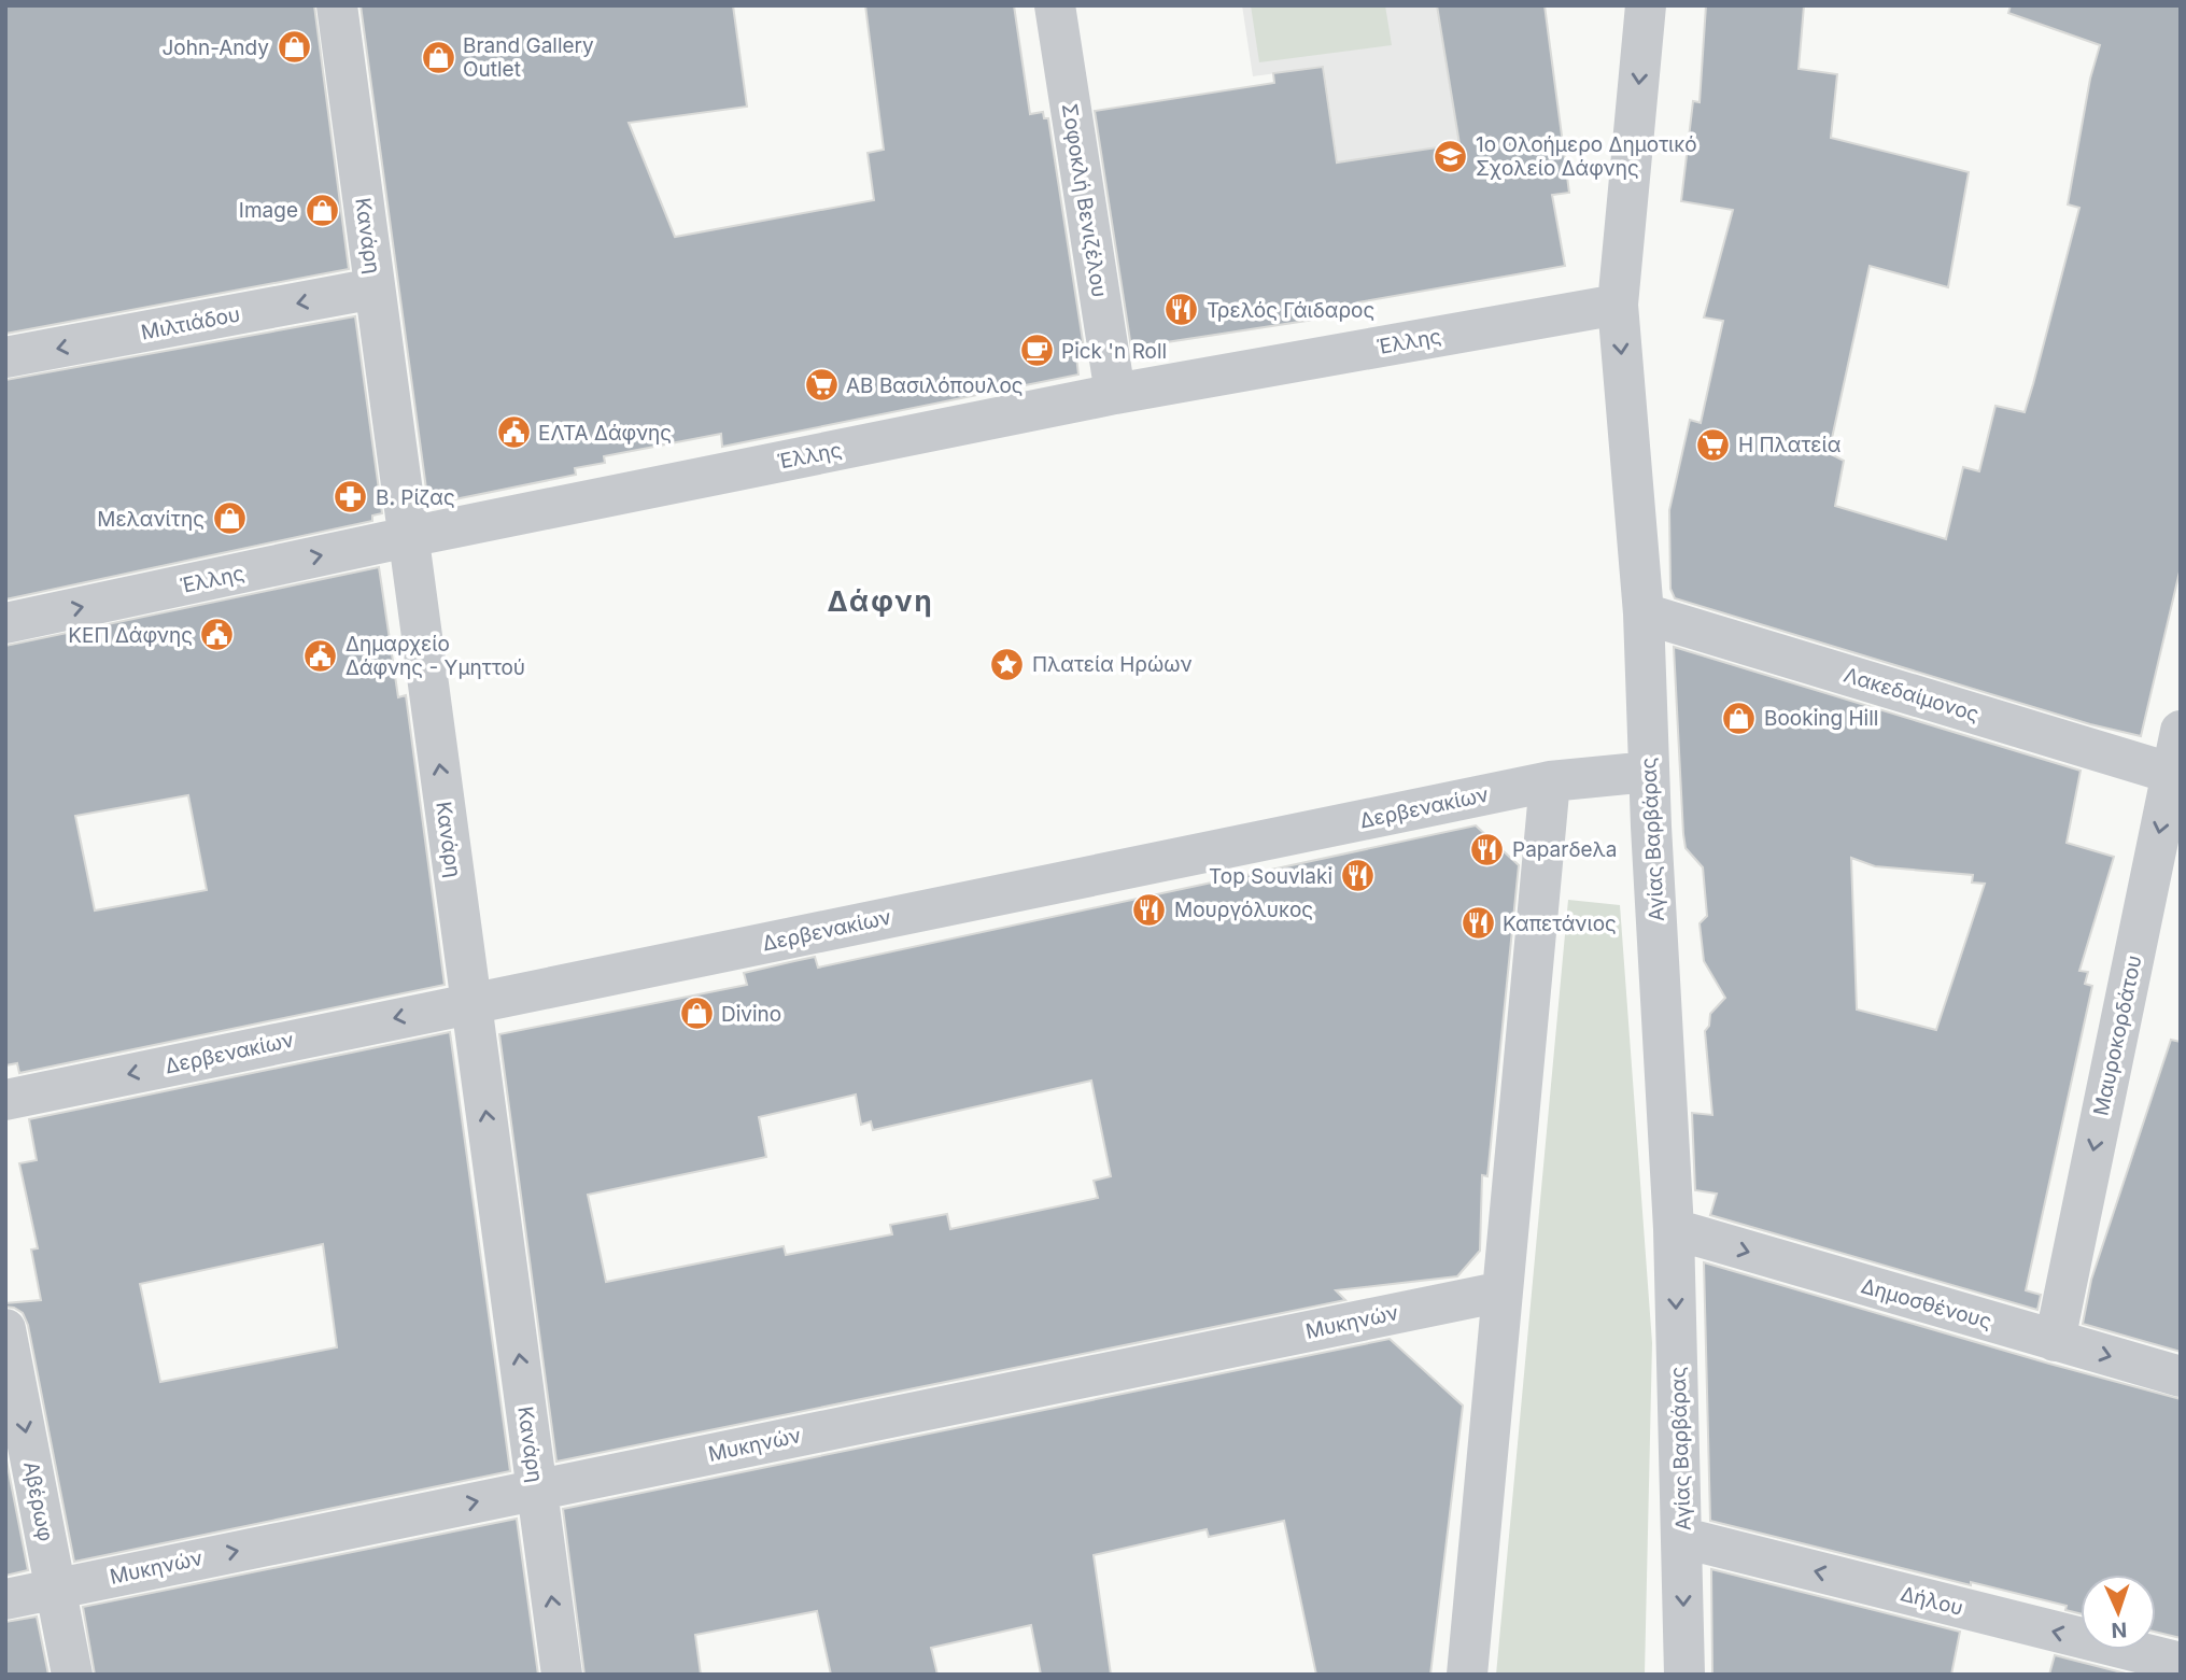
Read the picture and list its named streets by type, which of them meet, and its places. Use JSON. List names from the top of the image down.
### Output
{
  "streets": {
    "street": [
      "Σοφοκλή Βενιζέλου",
      "Κανάρη",
      "Μιλτιάδου",
      "Έλλης",
      "Λακεδαίμονος",
      "Δερβενακίων",
      "Αγίας Βαρβάρας",
      "Μαυροκορδάτου",
      "Δημοσθένους",
      "Μυκηνών",
      "Αβέρωφ",
      "Δήλου"
    ]
  },
  "crossings": [
    ["Σοφοκλή Βενιζέλου", "Έλλης"],
    ["Κανάρη", "Μιλτιάδου"],
    ["Κανάρη", "Έλλης"],
    ["Κανάρη", "Δερβενακίων"],
    ["Κανάρη", "Μυκηνών"],
    ["Έλλης", "Αγίας Βαρβάρας"],
    ["Λακεδαίμονος", "Αγίας Βαρβάρας"],
    ["Λακεδαίμονος", "Μαυροκορδάτου"],
    ["Δερβενακίων", "Αγίας Βαρβάρας"],
    ["Αγίας Βαρβάρας", "Δημοσθένους"],
    ["Αγίας Βαρβάρας", "Δήλου"],
    ["Μαυροκορδάτου", "Δημοσθένους"],
    ["Μυκηνών", "Αβέρωφ"]
  ],
  "one_way": [
    "Κανάρη",
    "Μιλτιάδου",
    "Μαυροκορδάτου",
    "Δημοσθένους",
    "Αβέρωφ",
    "Δήλου"
  ],
  "districts": ["Δάφνη"],
  "places": {
    "shop": [
      "John-Andy",
      "Brand Gallery Outlet",
      "Image",
      "Μελανίτης",
      "Booking Hill",
      "Divino"
    ],
    "school or university": ["1ο Ολοήμερο Δημοτικό Σχολείο Δάφνης"],
    "restaurant": [
      "Τρελός Γάιδαρος",
      "Paparδeλa",
      "Top Souvlaki",
      "Μουργόλυκος",
      "Καπετάνιος"
    ],
    "cafe": ["Pick 'n Roll"],
    "supermarket": ["ΑΒ Βασιλόπουλος", "Η Πλατεία"],
    "public building": ["ΕΛΤΑ Δάφνης", "ΚΕΠ Δάφνης", "Δημαρχείο Δάφνης - Υμηττού"],
    "pharmacy": ["Β. Ρίζας"],
    "place": ["Πλατεία Ηρώων"]
  },
  "north": "bottom"
}
